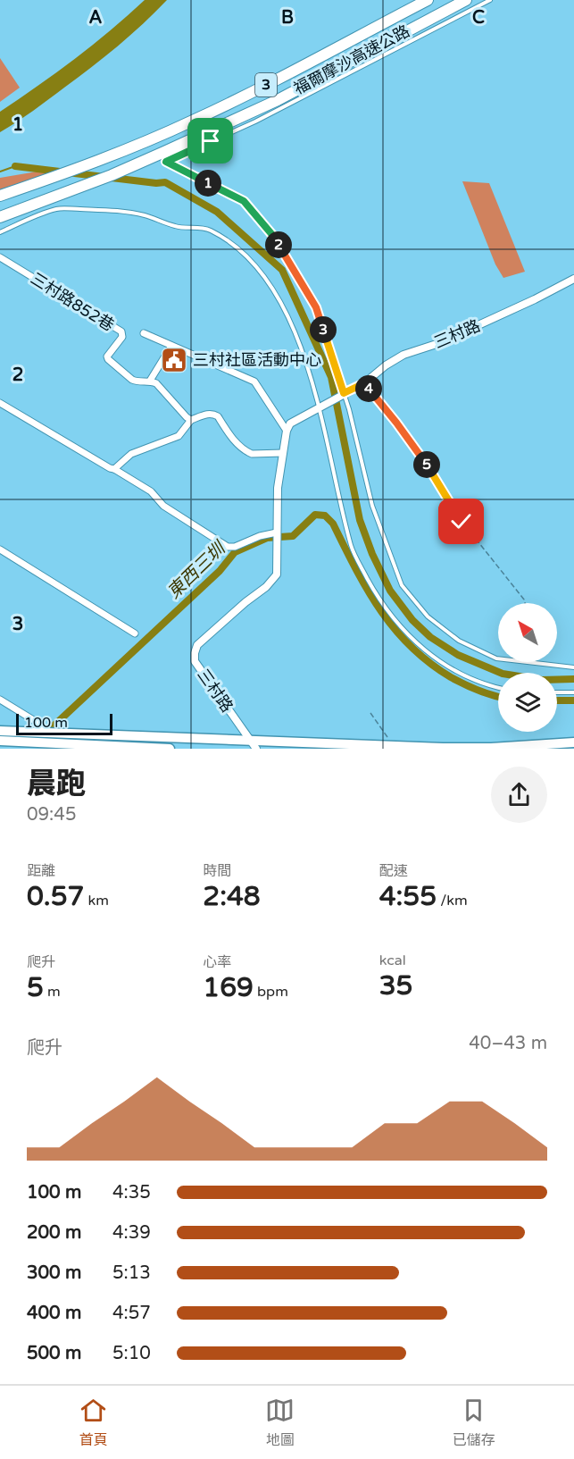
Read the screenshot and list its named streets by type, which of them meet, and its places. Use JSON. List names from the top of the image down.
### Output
{
  "streets": {
    "highway": ["福爾摩沙高速公路", "3"],
    "street": ["三村路852巷", "三村路"]
  },
  "water": ["東西三圳"],
  "places": {
    "public building": ["三村社區活動中心"]
  },
  "scale_bar": "100 m",
  "north": "top left",
  "page": {
    "pins": [
      "1",
      "2",
      "3",
      "4",
      "5"
    ],
    "scale": "100 m",
    "heading": ["晨跑", "09:45"],
    "stats": [
      ["距離", "0.57 km"],
      ["時間", "2:48"],
      ["配速", "4:55 /km"],
      ["爬升", "5 m"],
      ["心率", "169 bpm"],
      ["kcal", "35"]
    ],
    "chart": ["爬升", "40–43 m"],
    "list": [
      {
        "name": "100 m",
        "note": "4:35"
      },
      {
        "name": "200 m",
        "note": "4:39"
      },
      {
        "name": "300 m",
        "note": "5:13"
      },
      {
        "name": "400 m",
        "note": "4:57"
      },
      {
        "name": "500 m",
        "note": "5:10"
      }
    ],
    "tabs": ["首頁", "地圖", "已儲存"]
  },
  "grid": {
    "columns": ["A", "B", "C"],
    "rows": ["1", "2", "3"]
  }
}
